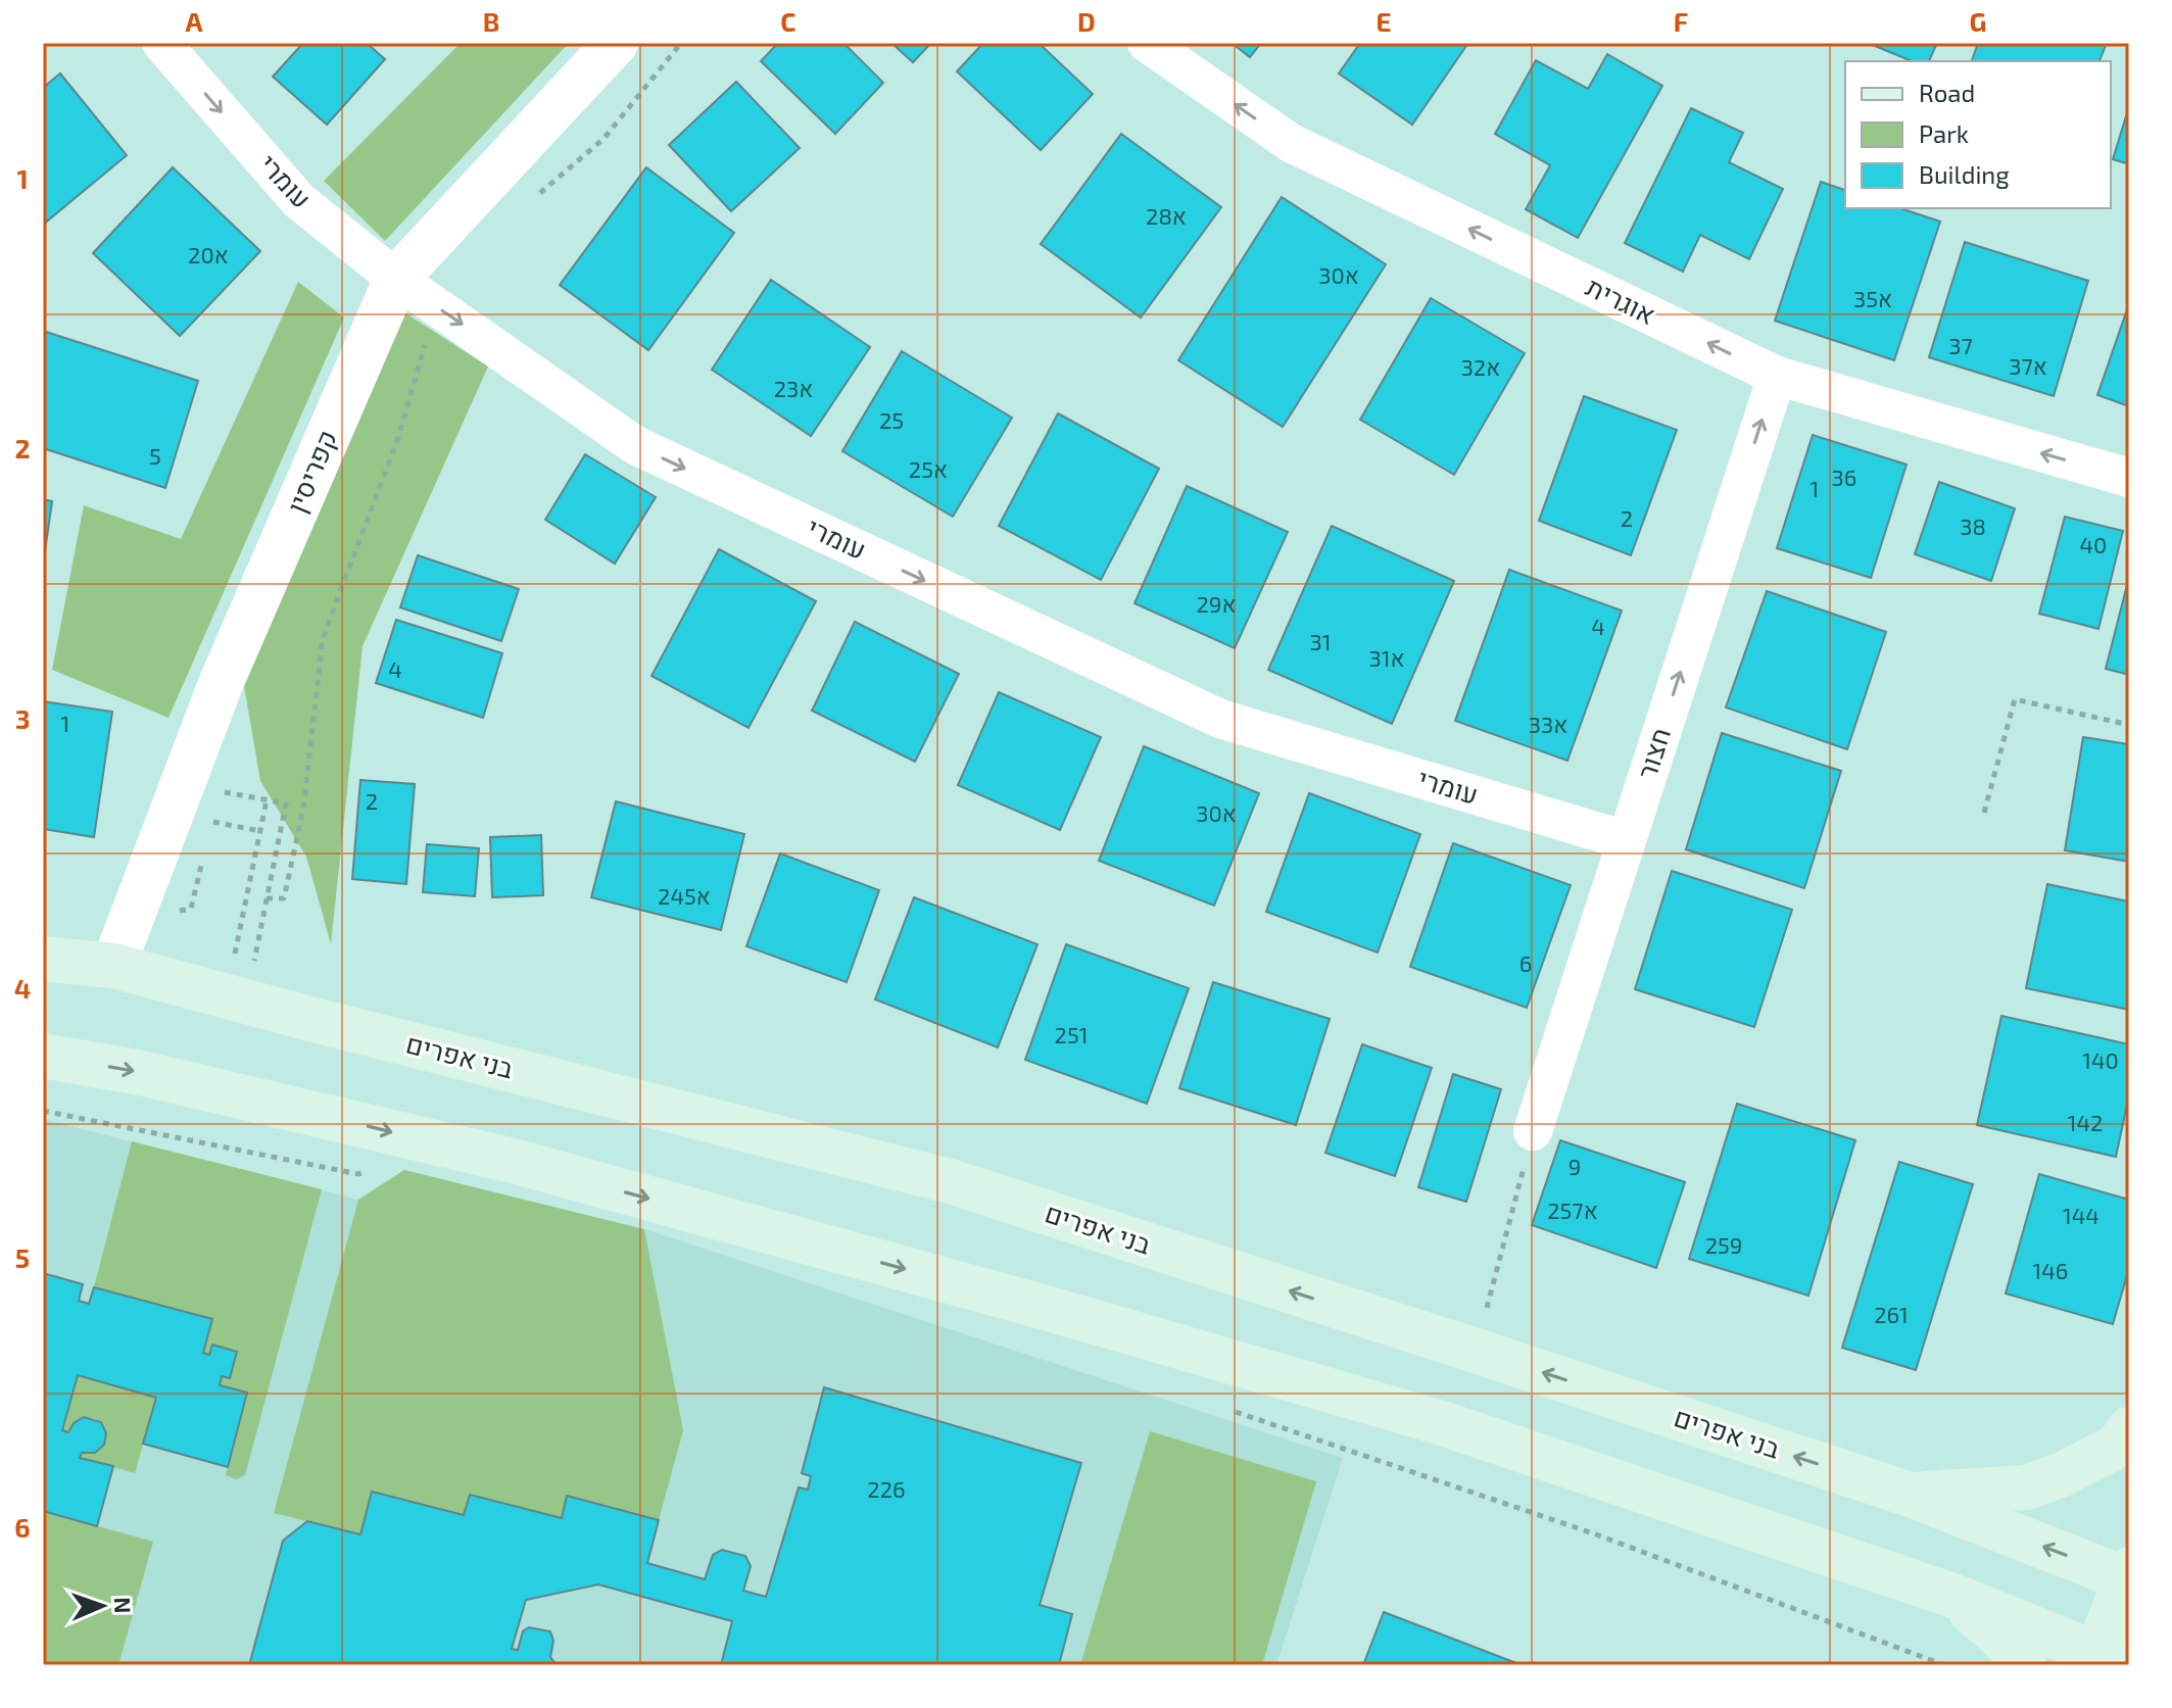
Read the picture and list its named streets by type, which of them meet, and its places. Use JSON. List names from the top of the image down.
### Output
{
  "streets": {
    "main road": ["בני אפרים"],
    "street": [
      "עומרי",
      "אוגרית",
      "קפריסין",
      "חצור"
    ]
  },
  "crossings": [
    ["עומרי", "קפריסין"],
    ["עומרי", "חצור"],
    ["אוגרית", "חצור"],
    ["קפריסין", "בני אפרים"]
  ],
  "one_way": ["עומרי", "אוגרית", "חצור"],
  "house_numbers": [
    "28א",
    "20א",
    "30א",
    "35א",
    "37",
    "37א",
    "32א",
    "23א",
    "25",
    "5",
    "25א",
    "36",
    "1",
    "2",
    "38",
    "40",
    "29א",
    "4",
    "31",
    "31א",
    "4",
    "1",
    "33א",
    "2",
    "30א",
    "245א",
    "6",
    "251",
    "140",
    "142",
    "9",
    "257א",
    "144",
    "259",
    "146",
    "261",
    "226"
  ],
  "legend": ["Road", "Park", "Building"],
  "north": "right",
  "grid": {
    "columns": [
      "A",
      "B",
      "C",
      "D",
      "E",
      "F",
      "G"
    ],
    "rows": [
      "1",
      "2",
      "3",
      "4",
      "5",
      "6"
    ]
  }
}
